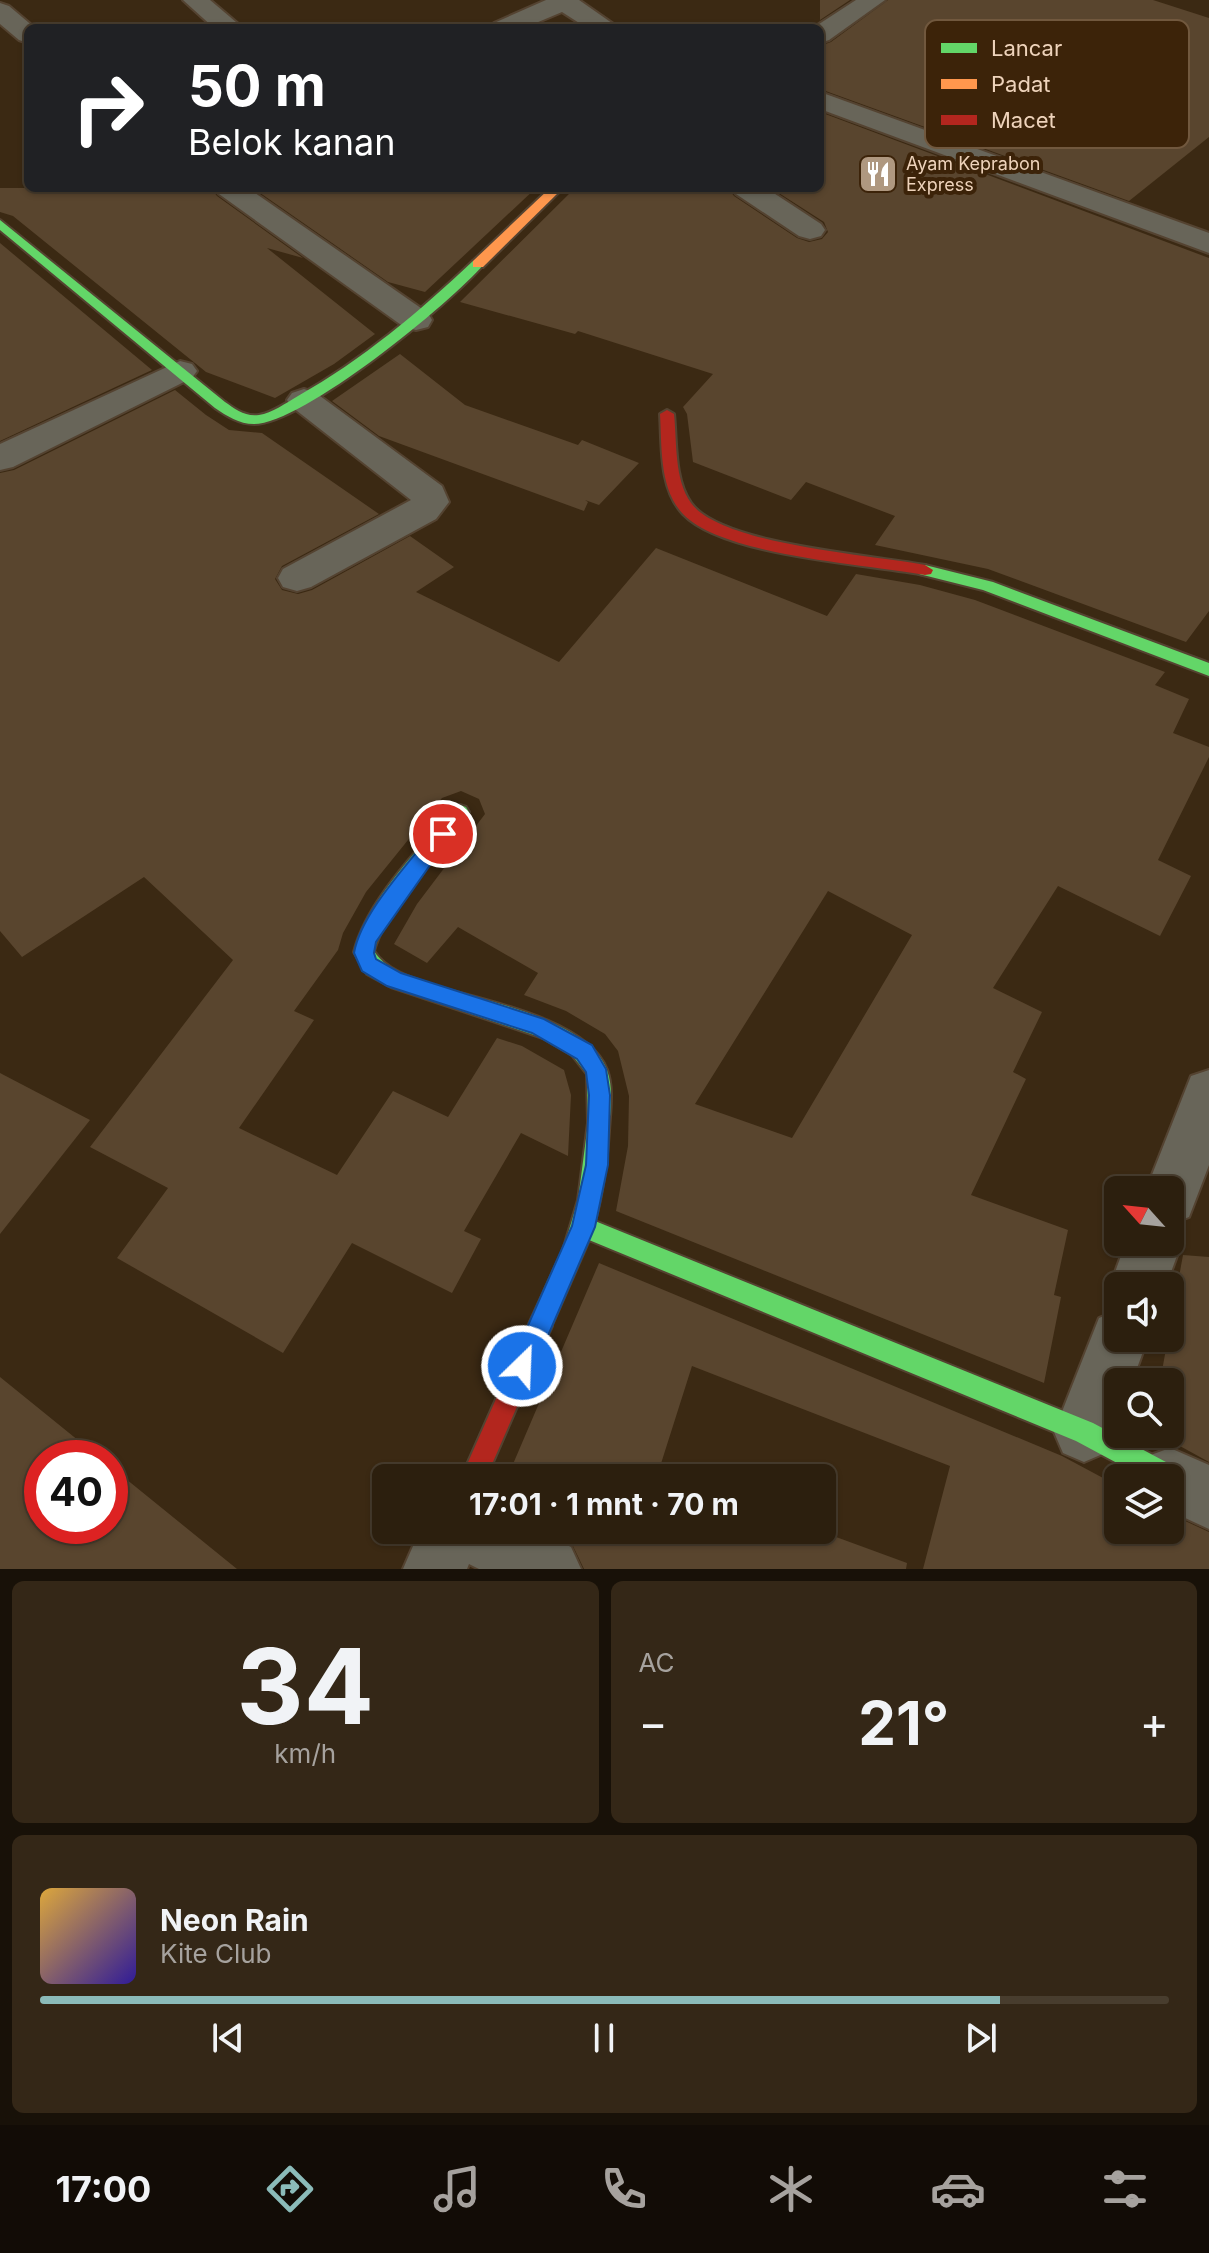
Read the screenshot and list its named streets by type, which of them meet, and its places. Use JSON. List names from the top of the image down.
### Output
{
  "places": {
    "restaurant": ["Ayam Keprabon Express"]
  },
  "legend": ["Lancar", "Padat", "Macet"],
  "north": "top left",
  "page": {
    "turn": ["50 m", "Belok kanan"],
    "limit": "40",
    "trip": "17:01 · 1 mnt · 70 m",
    "tile": [
      ["34", "km/h"],
      "AC"
    ],
    "heat": ["−", "21°", "+"],
    "song": ["Neon Rain", "Kite Club"],
    "tabs": "17:00"
  }
}
